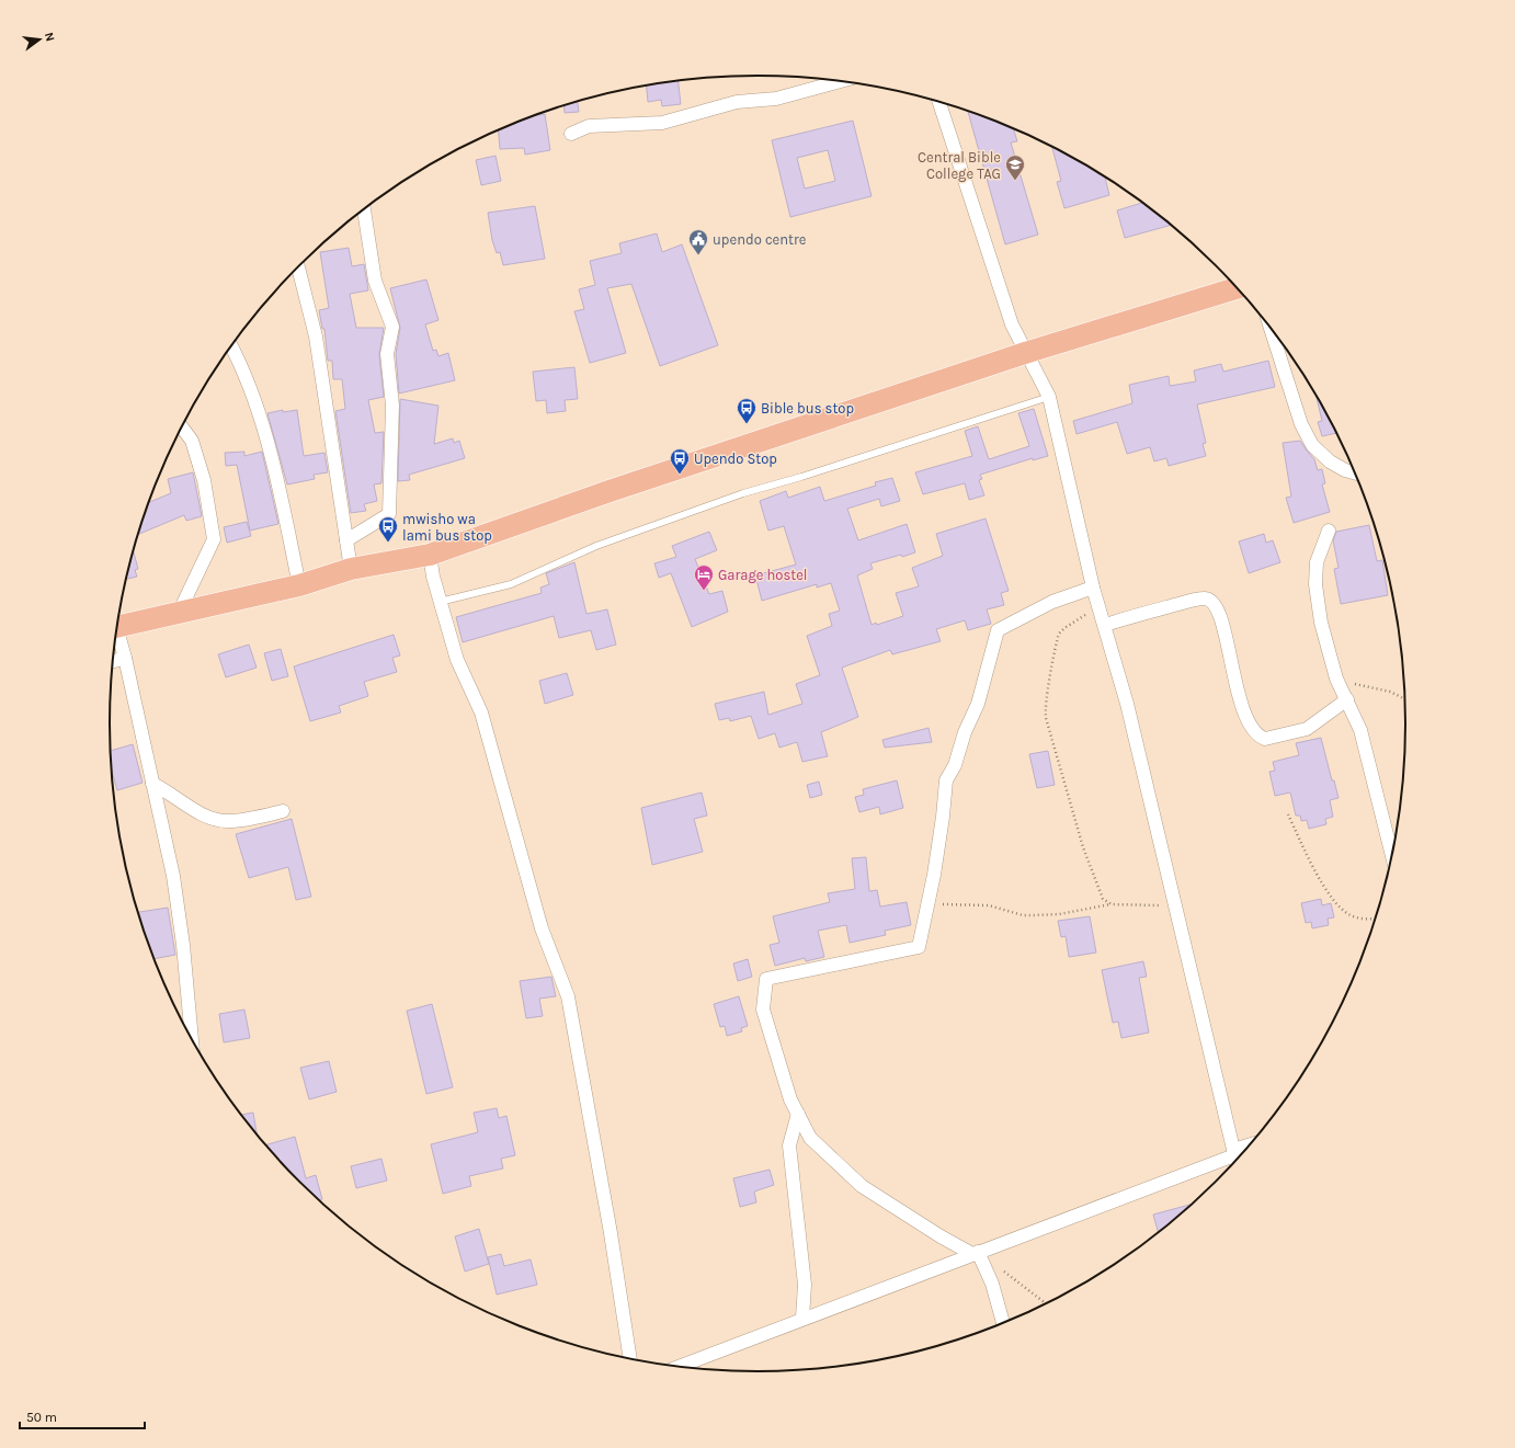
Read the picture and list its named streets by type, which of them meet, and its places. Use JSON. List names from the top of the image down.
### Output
{
  "places": {
    "school or university": ["Central Bible College TAG"],
    "public building": ["upendo centre"],
    "bus stop": ["Bible bus stop", "Upendo Stop", "mwisho wa lami bus stop"],
    "hotel": ["Garage hostel"]
  },
  "scale_bar": "50 m",
  "north": "right"
}
